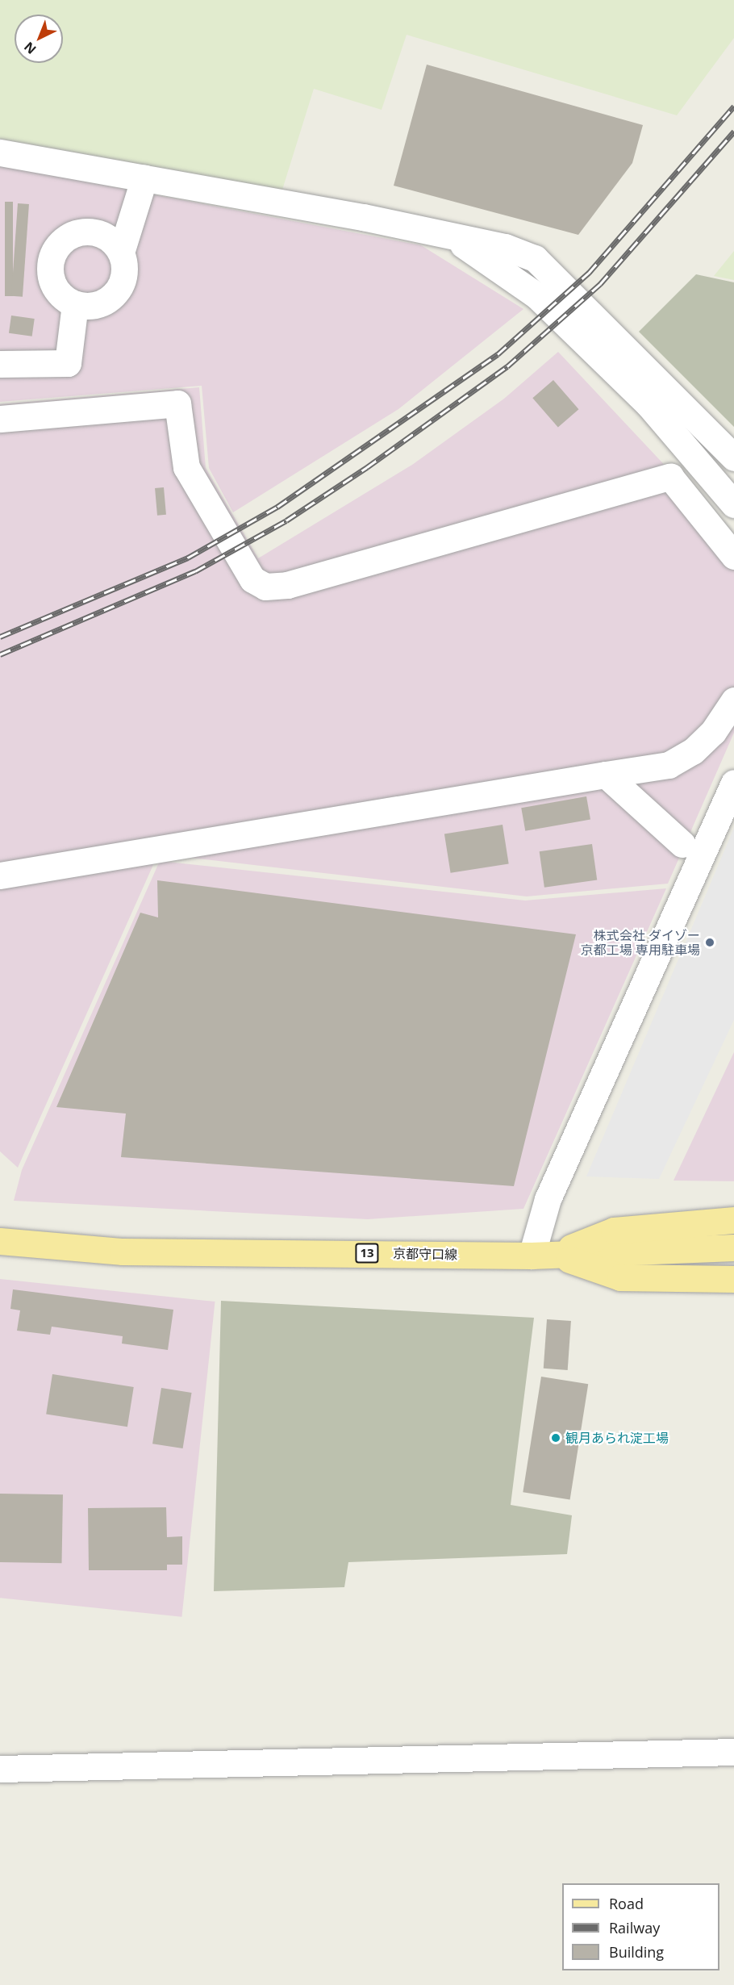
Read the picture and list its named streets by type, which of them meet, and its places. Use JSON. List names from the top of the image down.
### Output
{
  "streets": {
    "main road": ["13", "京都守口線"]
  },
  "crossings": [
    ["13", "京都守口線"]
  ],
  "places": ["株式会社 ダイゾー 京都工場 専用駐車場", "観月あられ淀工場"],
  "legend": ["Road", "Railway", "Building"],
  "north": "bottom left"
}
